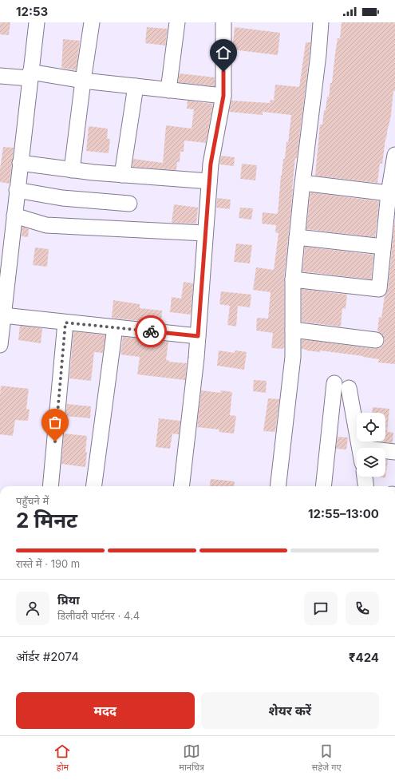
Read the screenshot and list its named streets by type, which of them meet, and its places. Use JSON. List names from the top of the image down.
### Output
{
  "page": {
    "status": "12:53",
    "heading": ["2 मिनट", "पहुँचने में", "12:55–13:00"],
    "panel": [
      "प्रिया",
      "डिलीवरी पार्टनर · 4.4",
      "ऑर्डर #2074",
      "₹424"
    ],
    "bar": "रास्ते में · 190 m",
    "buttons": ["मदद", "शेयर करें"],
    "tabs": ["होम", "मानचित्र", "सहेजे गए"]
  }
}
